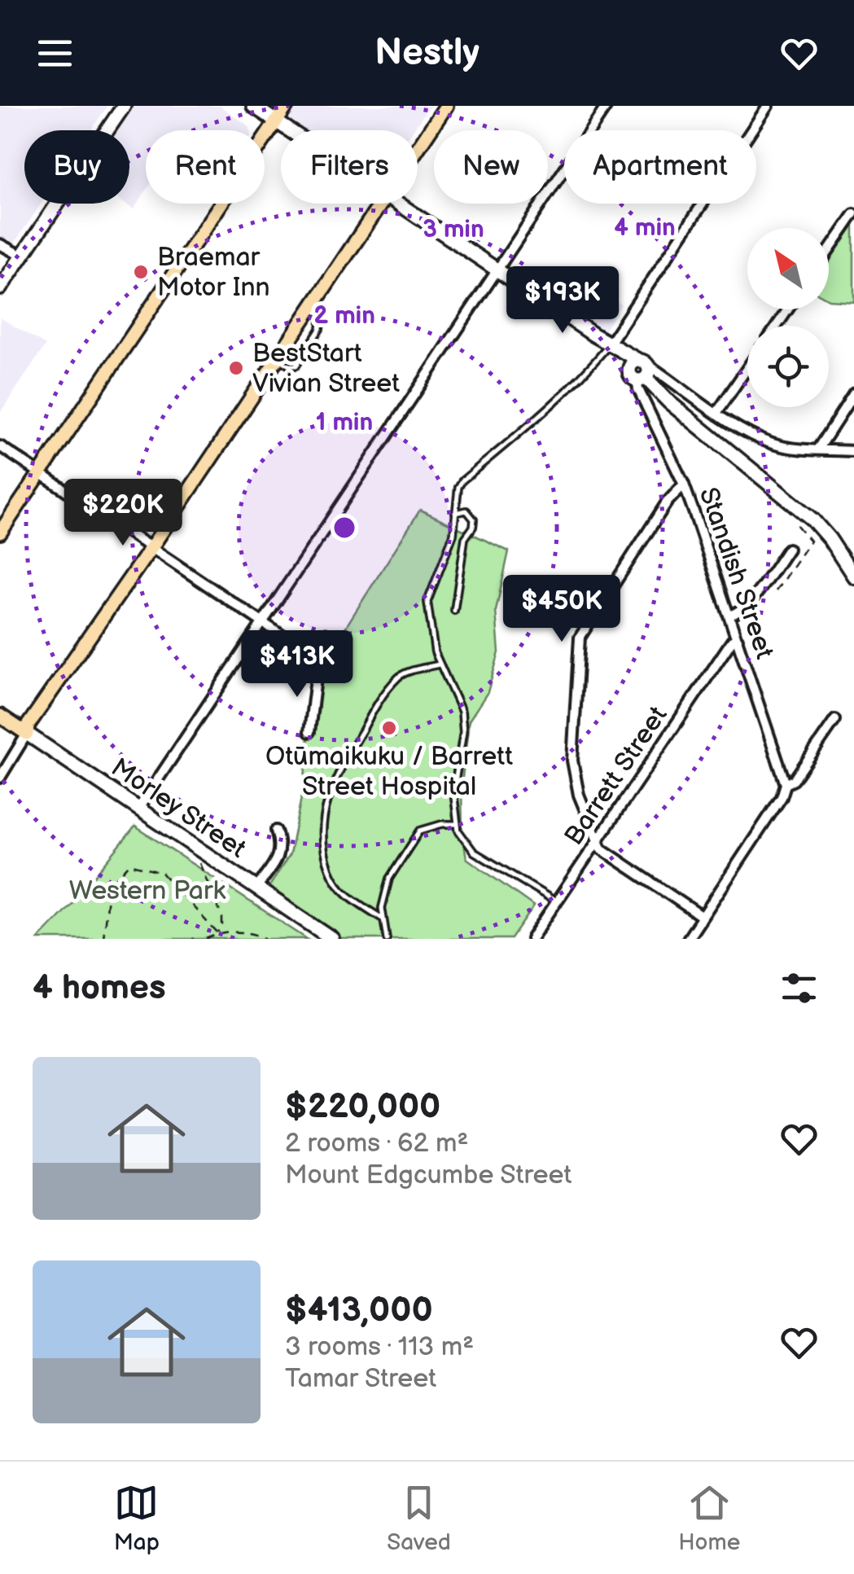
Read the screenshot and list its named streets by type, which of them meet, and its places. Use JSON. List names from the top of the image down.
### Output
{
  "streets": {
    "main road": ["Morley Street"],
    "street": ["Standish Street", "Barrett Street"]
  },
  "crossings": [
    ["Standish Street", "Barrett Street"]
  ],
  "parks": ["Western Park"],
  "places": ["Braemar Motor Inn", "BestStart Vivian Street", "Otūmaikuku / Barrett Street Hospital"],
  "north": "top left",
  "page": {
    "header": "Nestly",
    "chip": [
      "Buy",
      "Rent",
      "Filters",
      "New",
      "Apartment"
    ],
    "price": [
      "$193K",
      "$220K",
      "$450K",
      "$413K"
    ],
    "heading": "4 homes",
    "list": [
      {
        "name": "$220,000",
        "note": "2 rooms · 62 m² · Mount Edgcumbe Street"
      },
      {
        "name": "$413,000",
        "note": "3 rooms · 113 m² · Tamar Street"
      }
    ],
    "tabs": ["Map", "Saved", "Home"]
  },
  "rings": [
    "4 min",
    "3 min",
    "2 min",
    "1 min"
  ]
}
